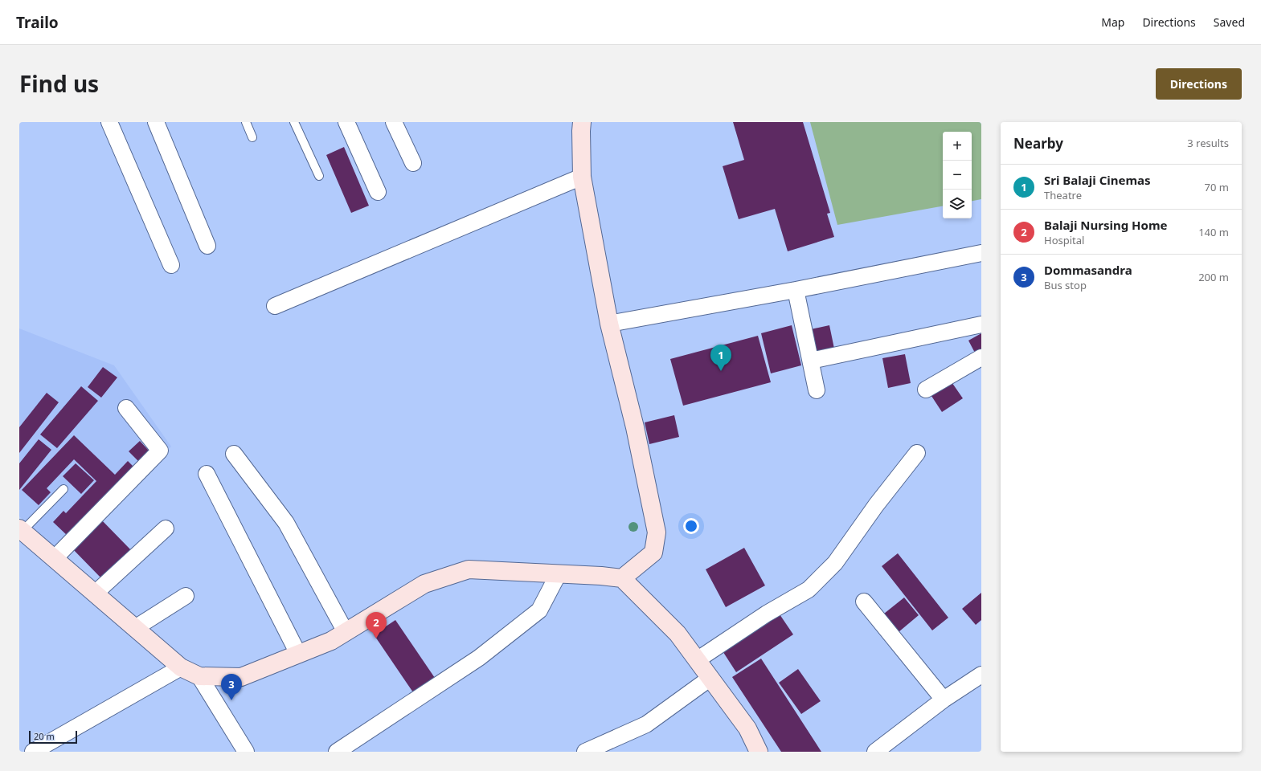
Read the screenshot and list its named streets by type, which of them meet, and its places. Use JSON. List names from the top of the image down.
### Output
{
  "scale_bar": "20 m",
  "page": {
    "header": "Trailo",
    "nav": ["Map", "Directions", "Saved"],
    "title": "Find us",
    "buttons": "Directions",
    "heading": ["Nearby", "3 results"],
    "map_buttons": ["+", "−"],
    "list": [
      {
        "mark": "1",
        "name": "Sri Balaji Cinemas",
        "note": "Theatre",
        "value": "70 m"
      },
      {
        "mark": "2",
        "name": "Balaji Nursing Home",
        "note": "Hospital",
        "value": "140 m"
      },
      {
        "mark": "3",
        "name": "Dommasandra",
        "note": "Bus stop",
        "value": "200 m"
      }
    ],
    "pins": ["1", "2", "3"],
    "scale": "20 m"
  }
}
